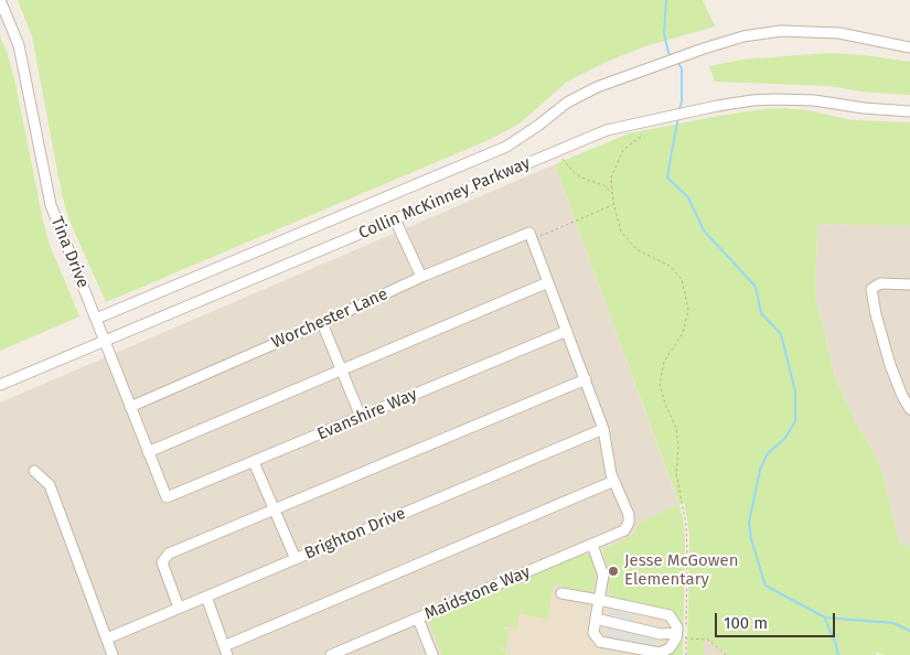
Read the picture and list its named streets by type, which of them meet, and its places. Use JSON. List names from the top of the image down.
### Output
{
  "streets": {
    "street": [
      "Collin McKinney Parkway",
      "Tina Drive",
      "Worchester Lane",
      "Evanshire Way",
      "Brighton Drive",
      "Maidstone Way"
    ]
  },
  "crossings": [
    ["Collin McKinney Parkway", "Tina Drive"],
    ["Tina Drive", "Worchester Lane"],
    ["Tina Drive", "Evanshire Way"]
  ],
  "places": ["Jesse McGowen Elementary"],
  "scale_bar": "100 m"
}
